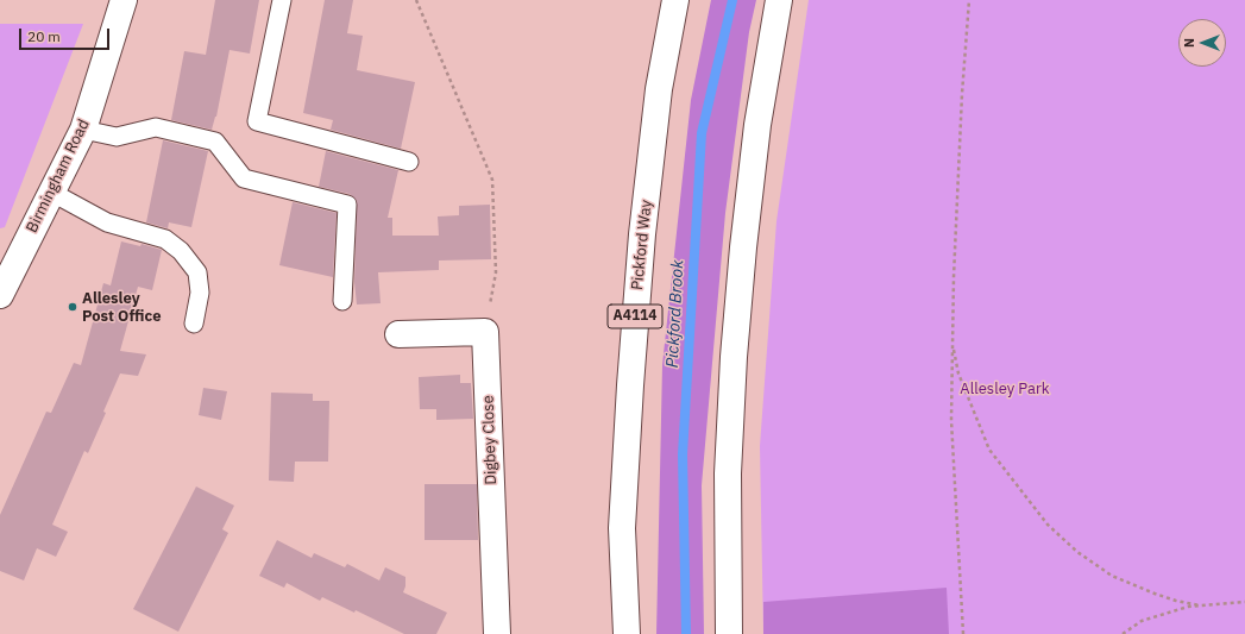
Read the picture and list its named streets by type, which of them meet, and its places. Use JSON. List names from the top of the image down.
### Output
{
  "streets": {
    "main road": [
      "Birmingham Road",
      "Pickford Way",
      "A4114",
      "Digbey Close"
    ]
  },
  "water": ["Pickford Brook"],
  "parks": ["Allesley Park"],
  "places": ["Allesley Post Office"],
  "scale_bar": "20 m",
  "north": "left"
}
